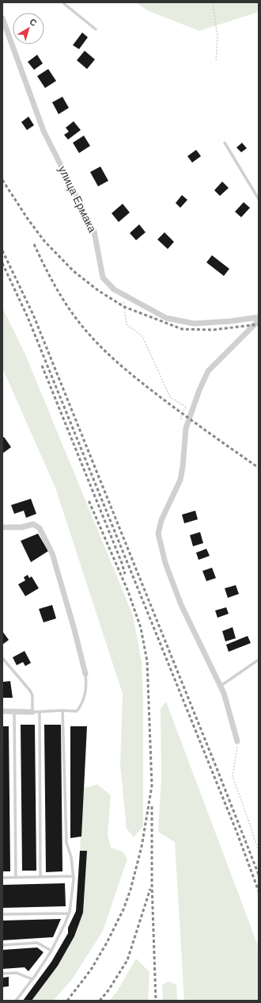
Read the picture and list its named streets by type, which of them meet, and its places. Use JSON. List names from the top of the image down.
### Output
{
  "streets": {
    "street": ["улица Ермака"]
  },
  "north": "top right"
}
